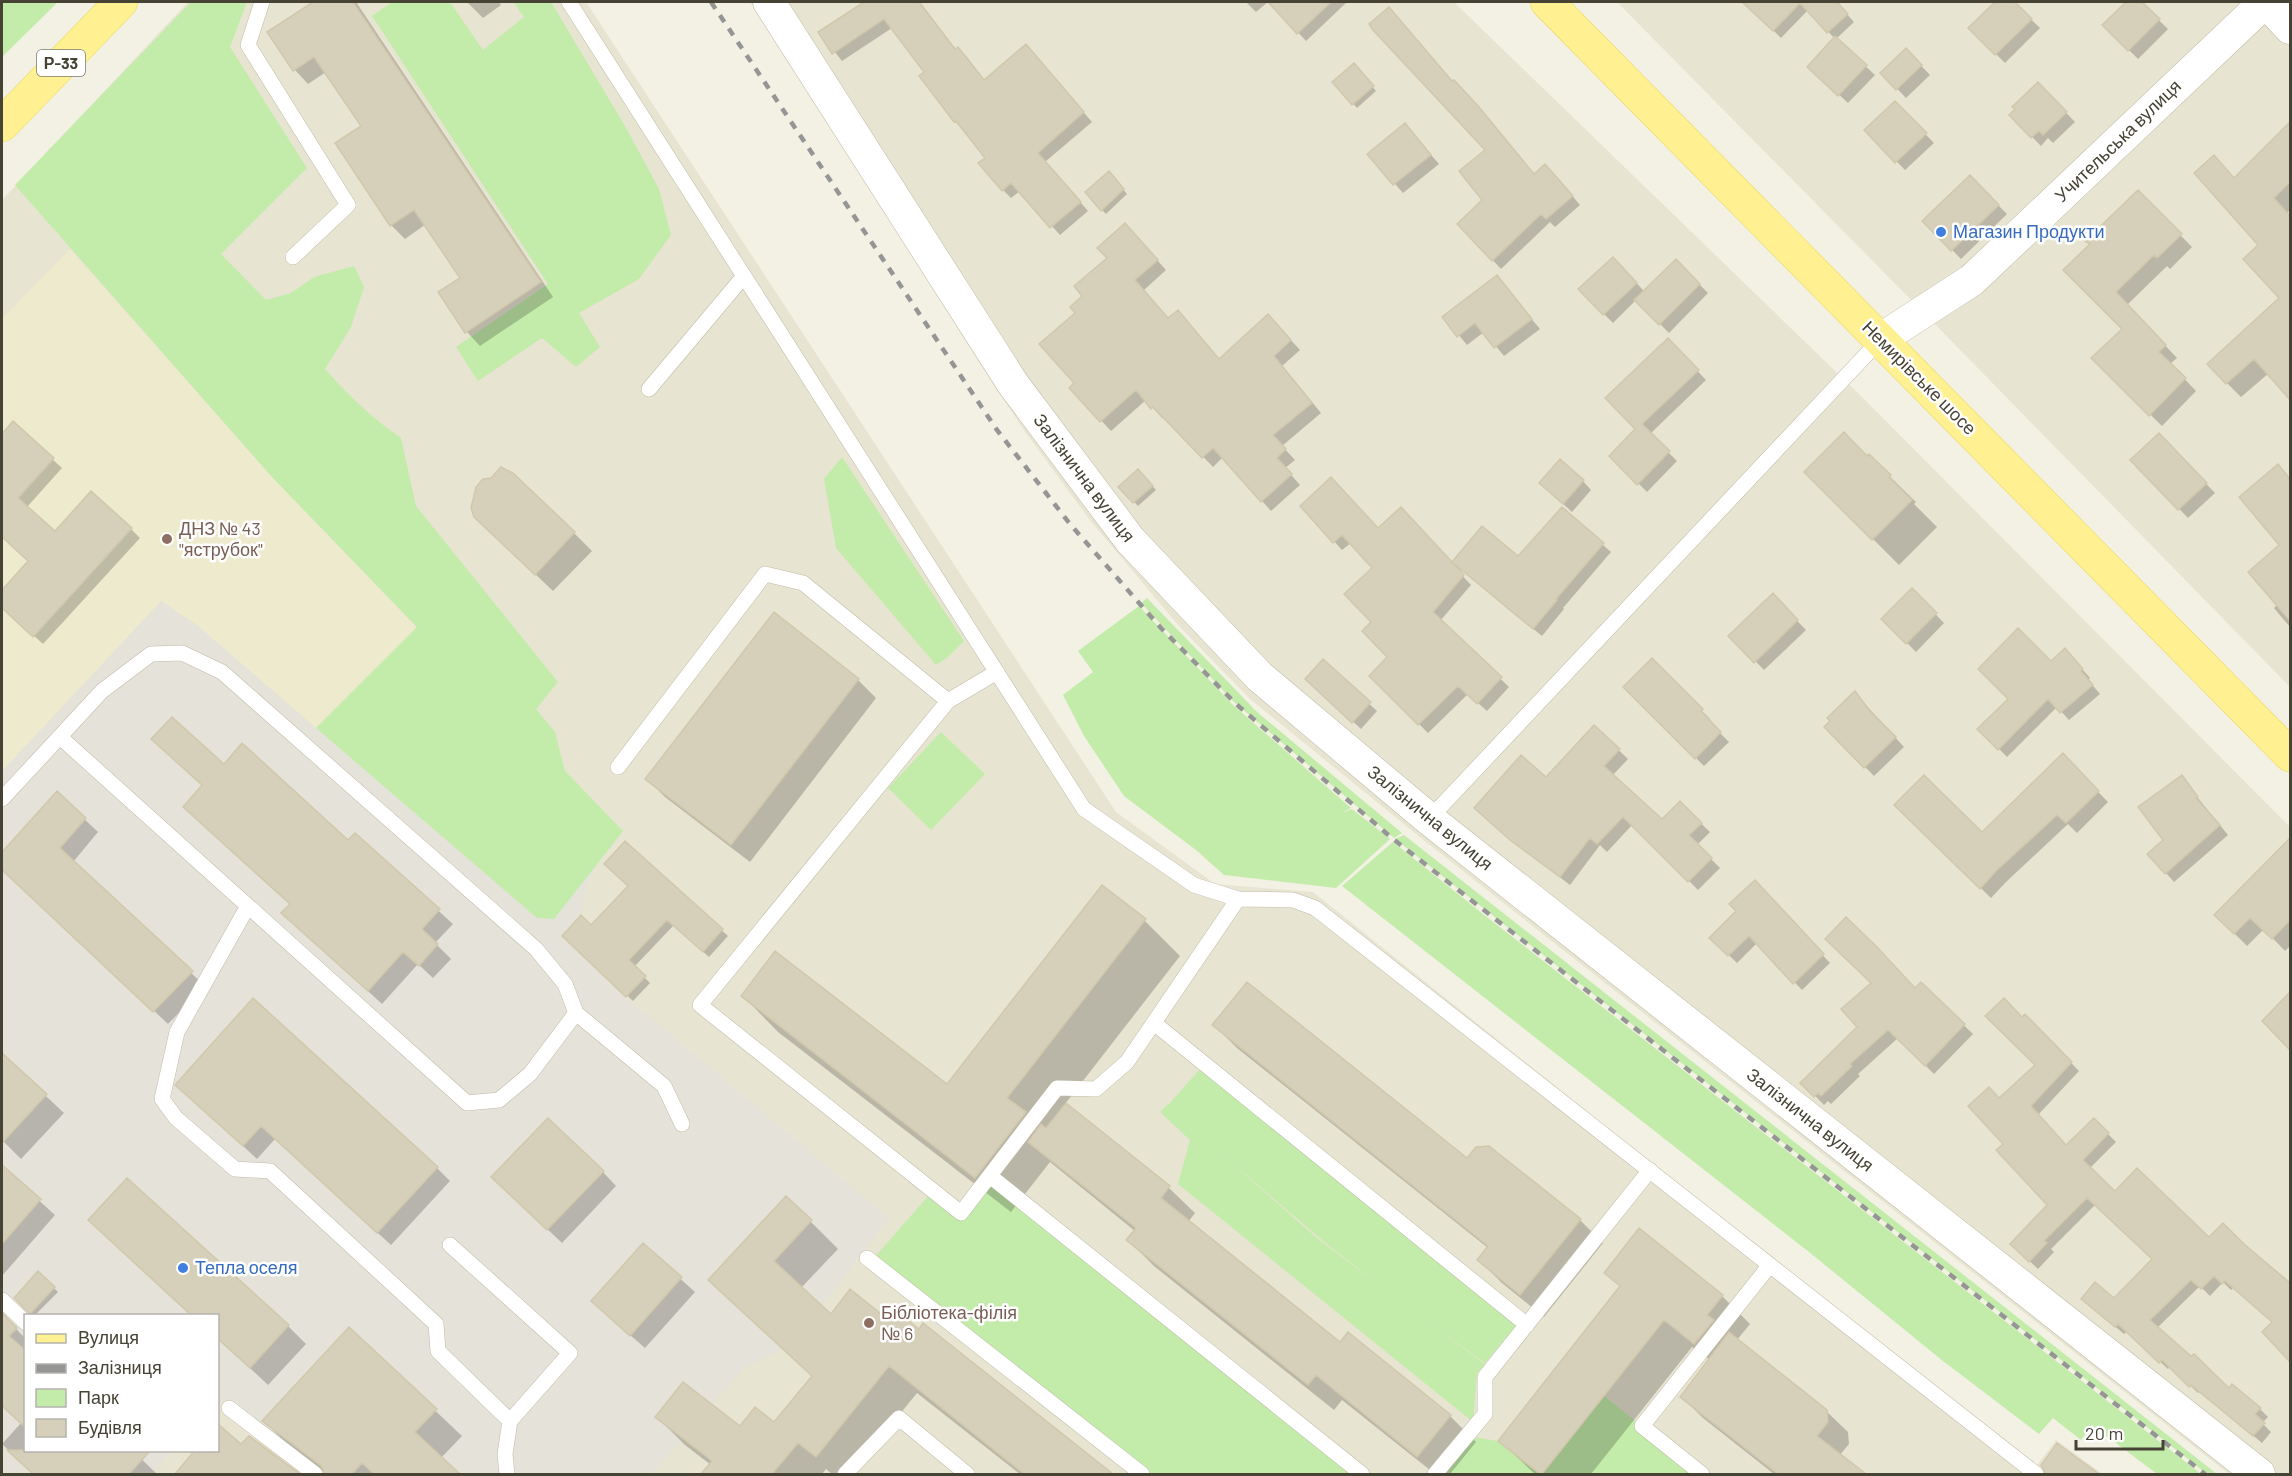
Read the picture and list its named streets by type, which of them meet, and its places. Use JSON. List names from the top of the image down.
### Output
{
  "streets": {
    "main road": ["Р-33", "Немирівське шосе"],
    "street": ["Учительська вулиця", "Залізнична вулиця"]
  },
  "crossings": [
    ["Учительська вулиця", "Немирівське шосе"]
  ],
  "places": [
    "Магазин Продукти",
    "ДНЗ № 43 \"яструбок\"",
    "Тепла оселя",
    "Бібліотека-філія № 6"
  ],
  "legend": [
    "Вулиця",
    "Залізниця",
    "Парк",
    "Будівля"
  ],
  "scale_bar": "20 m"
}
